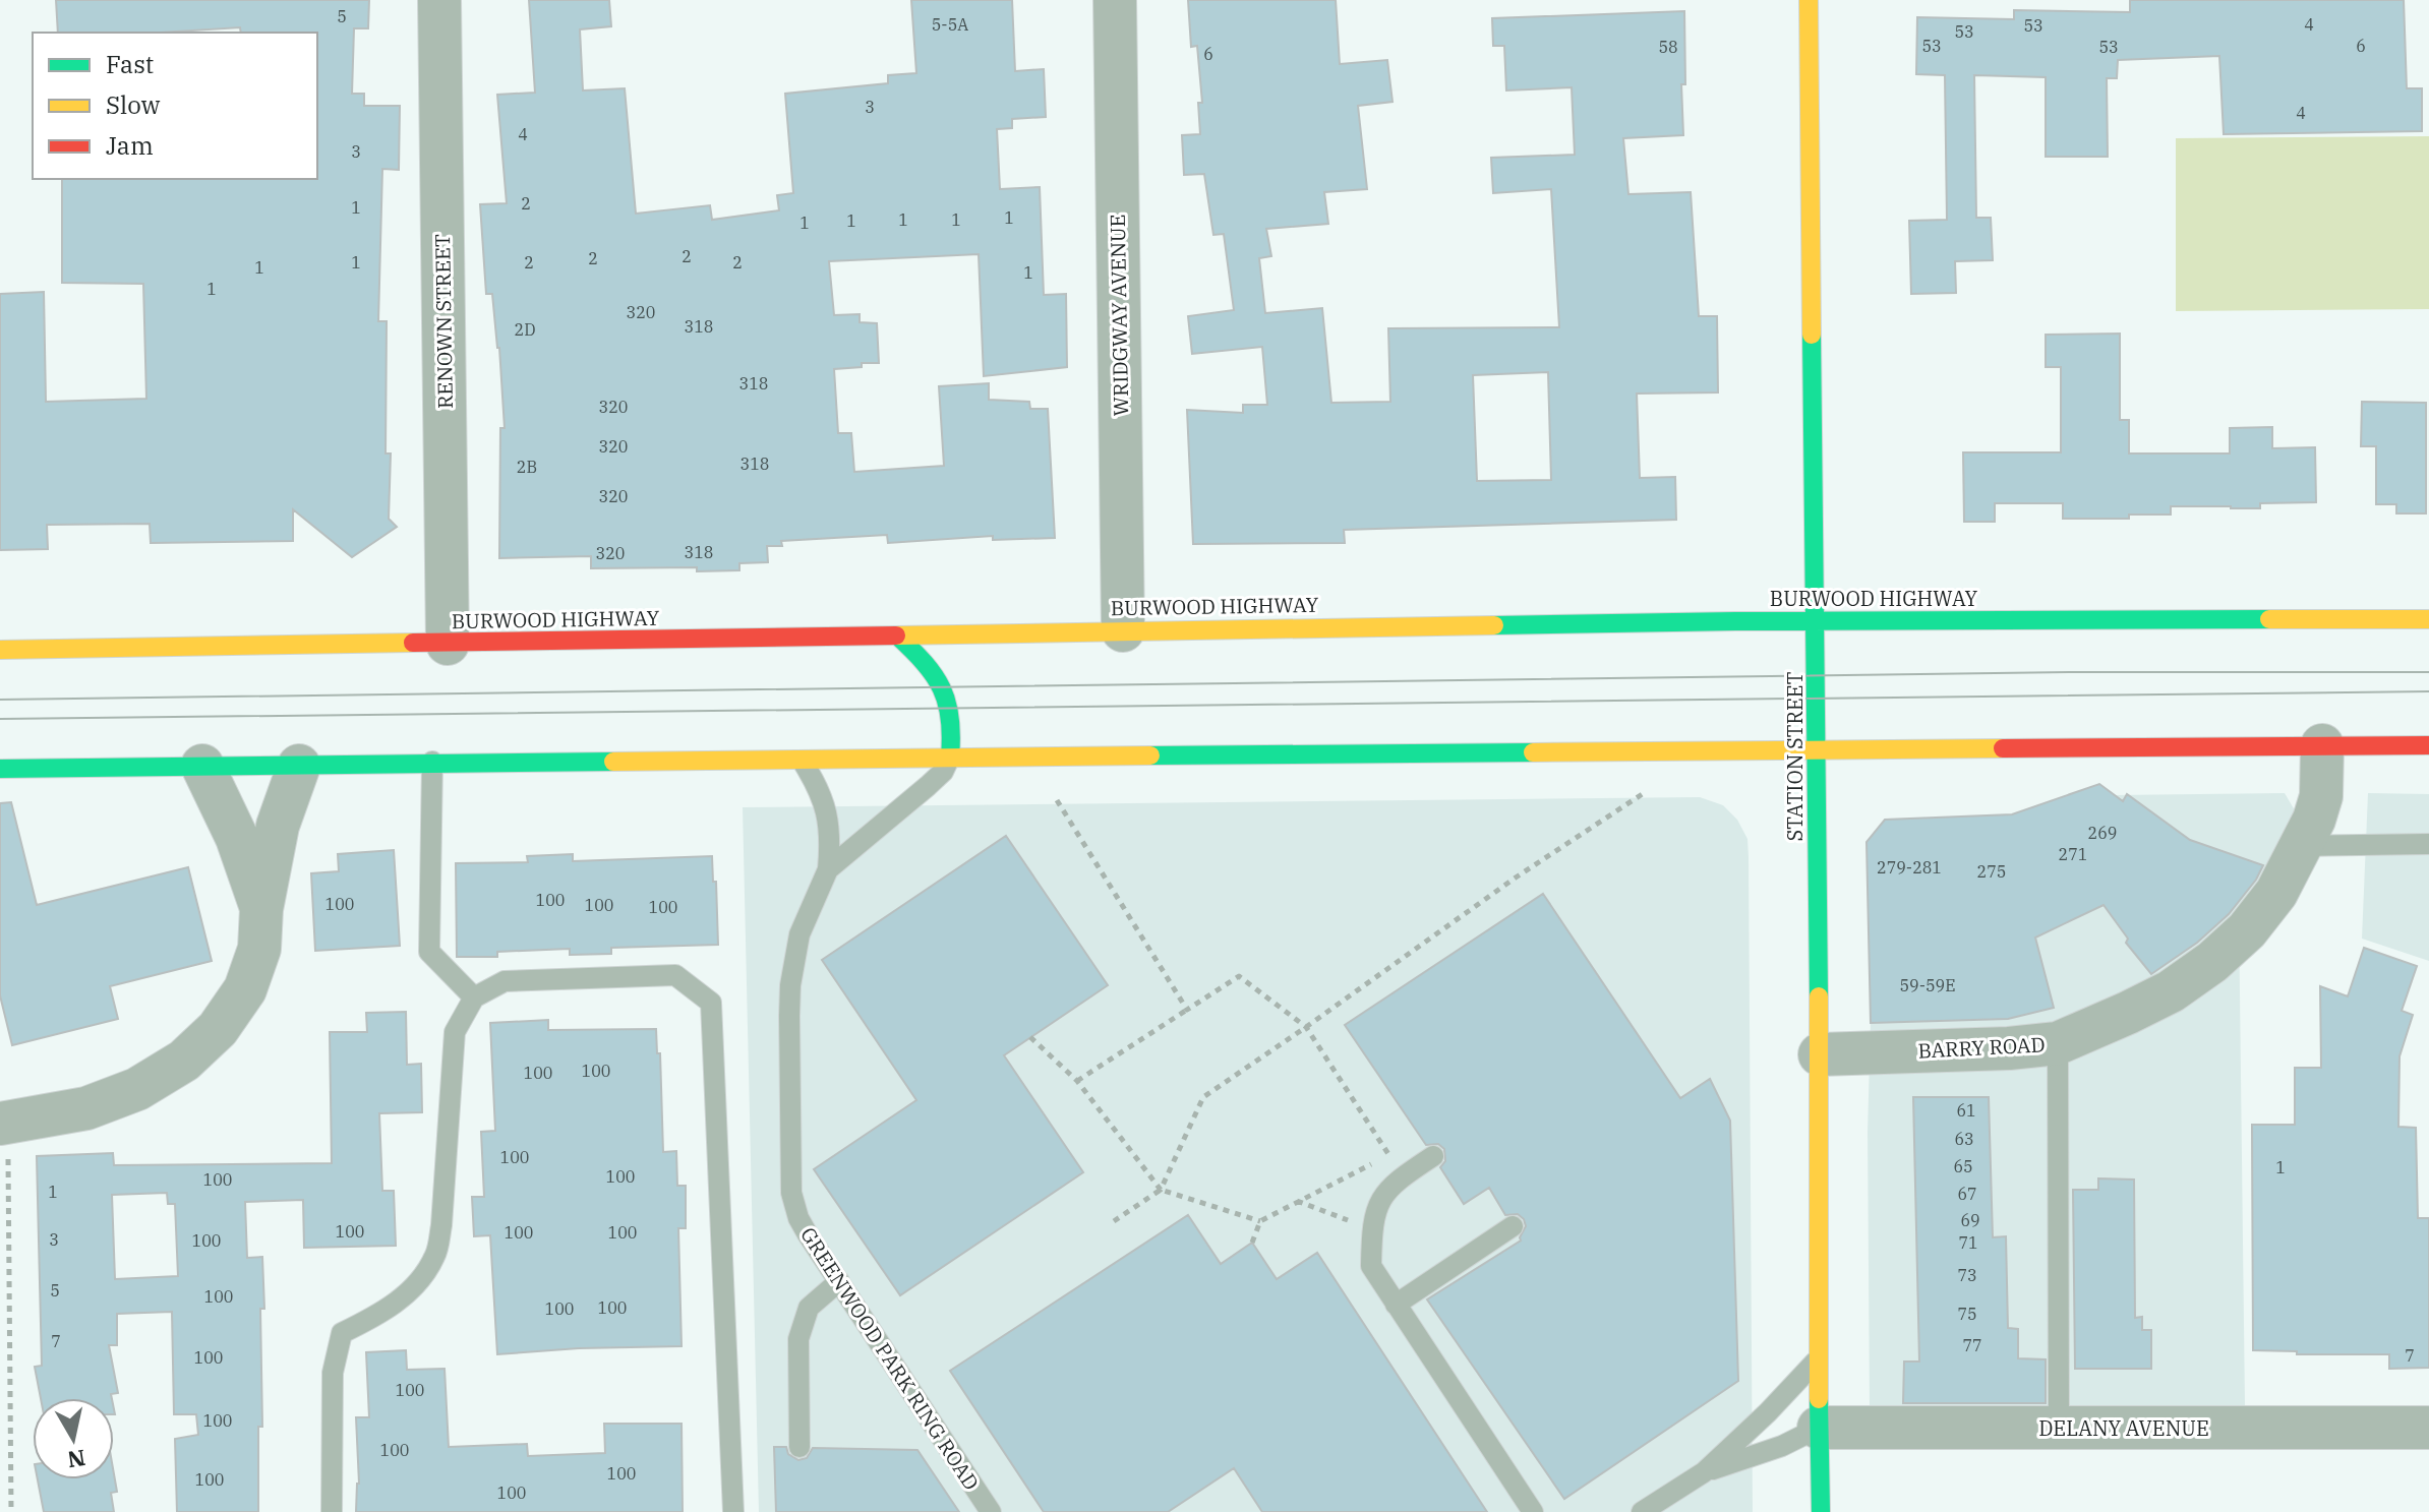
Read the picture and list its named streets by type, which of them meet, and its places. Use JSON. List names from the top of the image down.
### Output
{
  "streets": {
    "main road": ["BURWOOD HIGHWAY", "STATION STREET"],
    "street": [
      "WRIDGWAY AVENUE",
      "RENOWN STREET",
      "BARRY ROAD",
      "DELANY AVENUE"
    ],
    "lane": ["GREENWOOD PARK RING ROAD"]
  },
  "crossings": [
    ["WRIDGWAY AVENUE", "BURWOOD HIGHWAY"],
    ["RENOWN STREET", "BURWOOD HIGHWAY"],
    ["BURWOOD HIGHWAY", "STATION STREET"],
    ["STATION STREET", "BARRY ROAD"],
    ["STATION STREET", "DELANY AVENUE"]
  ],
  "house_numbers": [
    "5",
    "5-5A",
    "4",
    "53",
    "53",
    "53",
    "6",
    "58",
    "53",
    "6",
    "3",
    "4",
    "4",
    "3",
    "2",
    "1",
    "1",
    "1",
    "1",
    "1",
    "1",
    "2",
    "2",
    "1",
    "2",
    "2",
    "1",
    "1",
    "1",
    "320",
    "318",
    "2D",
    "318",
    "320",
    "320",
    "318",
    "2B",
    "320",
    "318",
    "320",
    "269",
    "271",
    "279-281",
    "275",
    "100",
    "100",
    "100",
    "100",
    "59-59E",
    "100",
    "100",
    "61",
    "63",
    "100",
    "65",
    "1",
    "100",
    "100",
    "1",
    "67",
    "69",
    "100",
    "100",
    "100",
    "3",
    "100",
    "71",
    "73",
    "5",
    "100",
    "100",
    "100",
    "75",
    "7",
    "77",
    "7",
    "100",
    "100",
    "100",
    "100",
    "100",
    "100",
    "100"
  ],
  "legend": ["Fast", "Slow", "Jam"],
  "north": "bottom"
}
